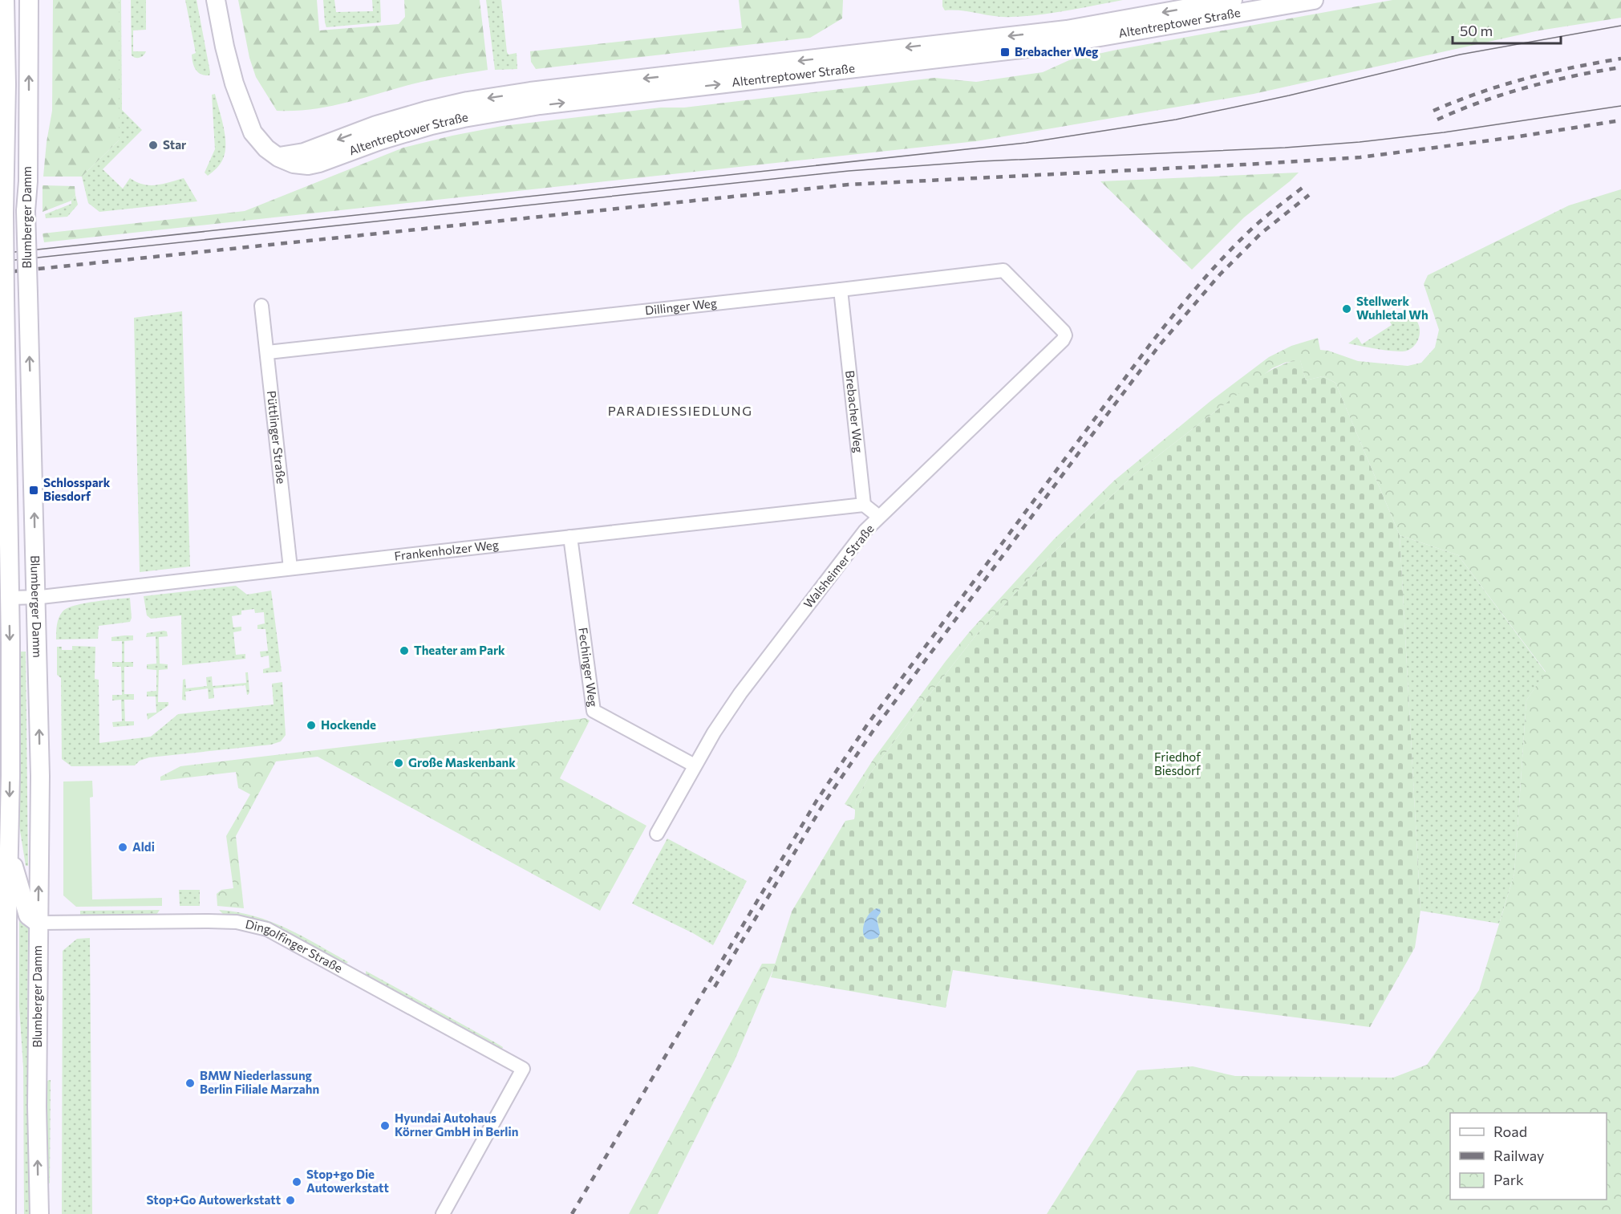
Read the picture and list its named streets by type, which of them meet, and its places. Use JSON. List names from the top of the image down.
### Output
{
  "streets": {
    "main road": ["Altentreptower Straße", "Blumberger Damm"],
    "street": [
      "Dillinger Weg",
      "Brebacher Weg",
      "Püttlinger Straße",
      "Frankenholzer Weg",
      "Walsheimer Straße",
      "Fechinger Weg",
      "Dingolfinger Straße"
    ]
  },
  "crossings": [
    ["Blumberger Damm", "Frankenholzer Weg"],
    ["Blumberger Damm", "Dingolfinger Straße"],
    ["Dillinger Weg", "Brebacher Weg"],
    ["Dillinger Weg", "Püttlinger Straße"],
    ["Dillinger Weg", "Walsheimer Straße"],
    ["Brebacher Weg", "Frankenholzer Weg"],
    ["Püttlinger Straße", "Frankenholzer Weg"],
    ["Frankenholzer Weg", "Fechinger Weg"],
    ["Walsheimer Straße", "Fechinger Weg"]
  ],
  "districts": ["PARADIESSIEDLUNG"],
  "parks": ["Friedhof Biesdorf"],
  "places": {
    "transit": ["Brebacher Weg", "Schlosspark Biesdorf"],
    "other": [
      "Star",
      "Stellwerk Wuhletal Wh",
      "Theater am Park",
      "Hockende",
      "Große Maskenbank",
      "Aldi",
      "BMW Niederlassung Berlin Filiale Marzahn",
      "Hyundai Autohaus Körner GmbH in Berlin",
      "Stop+go Die Autowerkstatt",
      "Stop+Go Autowerkstatt"
    ]
  },
  "legend": ["Road", "Railway", "Park"],
  "scale_bar": "50 m"
}
